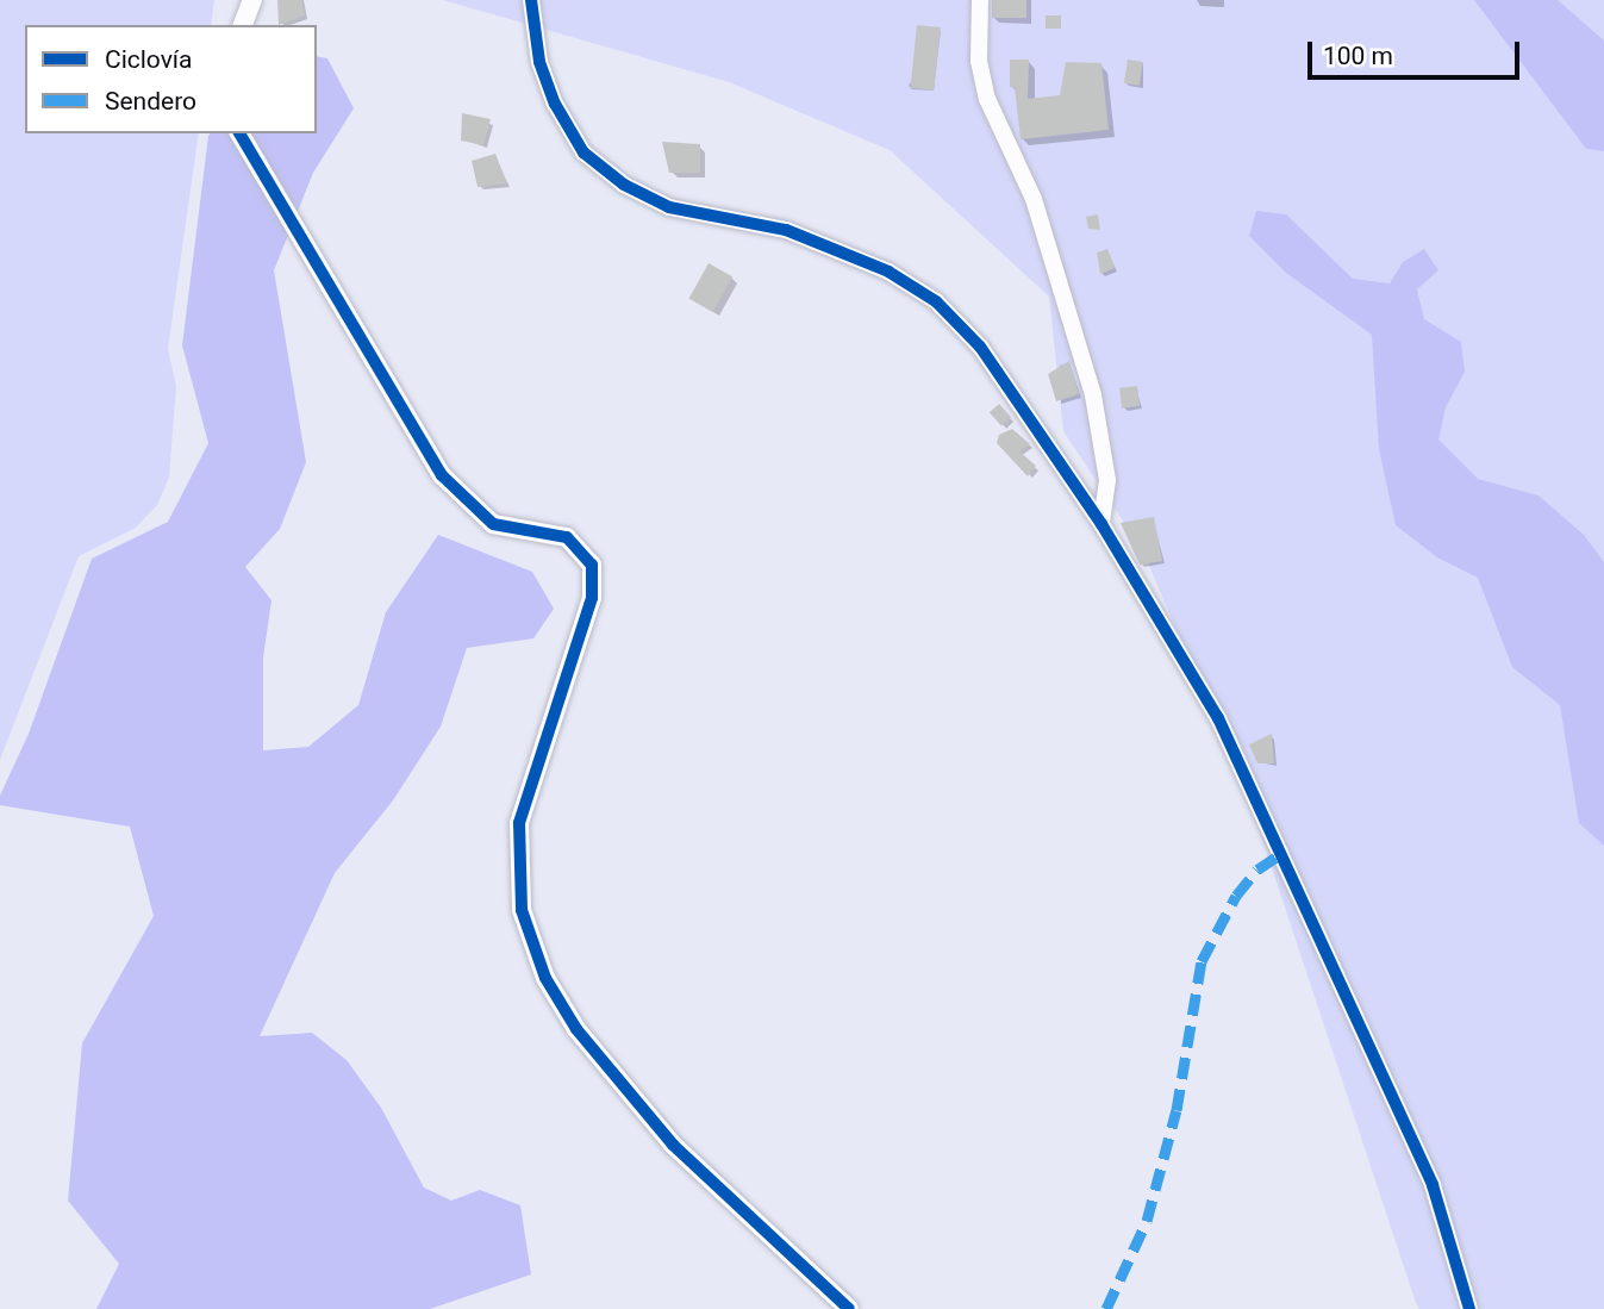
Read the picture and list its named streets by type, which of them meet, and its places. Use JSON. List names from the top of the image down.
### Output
{
  "legend": ["Ciclovía", "Sendero"],
  "scale_bar": "100 m"
}
